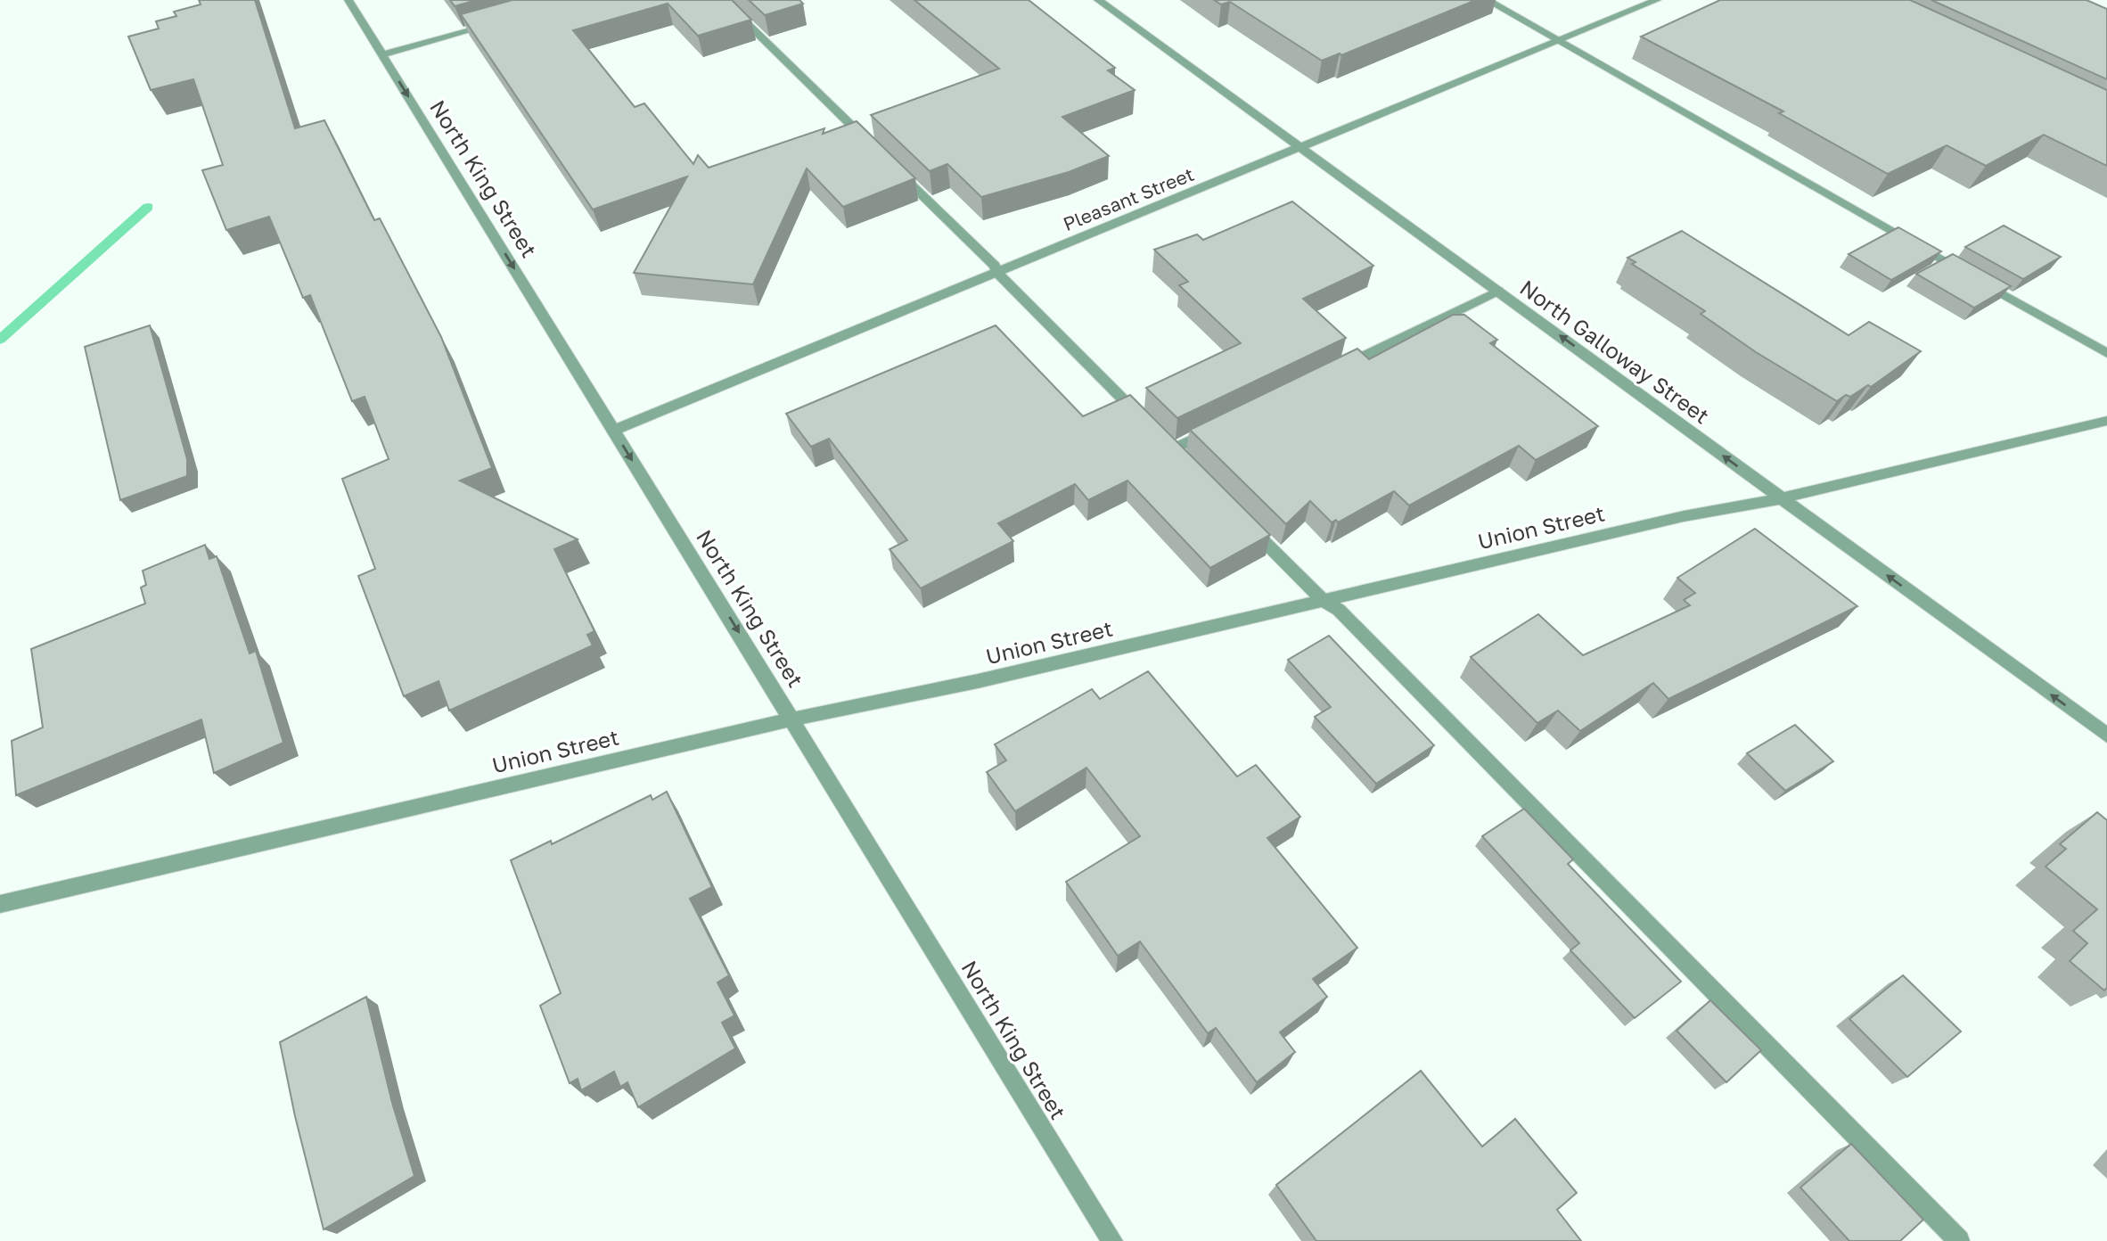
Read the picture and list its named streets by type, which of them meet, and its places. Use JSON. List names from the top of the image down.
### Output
{
  "streets": {
    "street": [
      "North King Street",
      "Pleasant Street",
      "North Galloway Street",
      "Union Street"
    ]
  },
  "crossings": [
    ["North King Street", "Pleasant Street"],
    ["North King Street", "Union Street"],
    ["Pleasant Street", "North Galloway Street"],
    ["North Galloway Street", "Union Street"]
  ],
  "one_way": ["North King Street", "North Galloway Street"]
}
